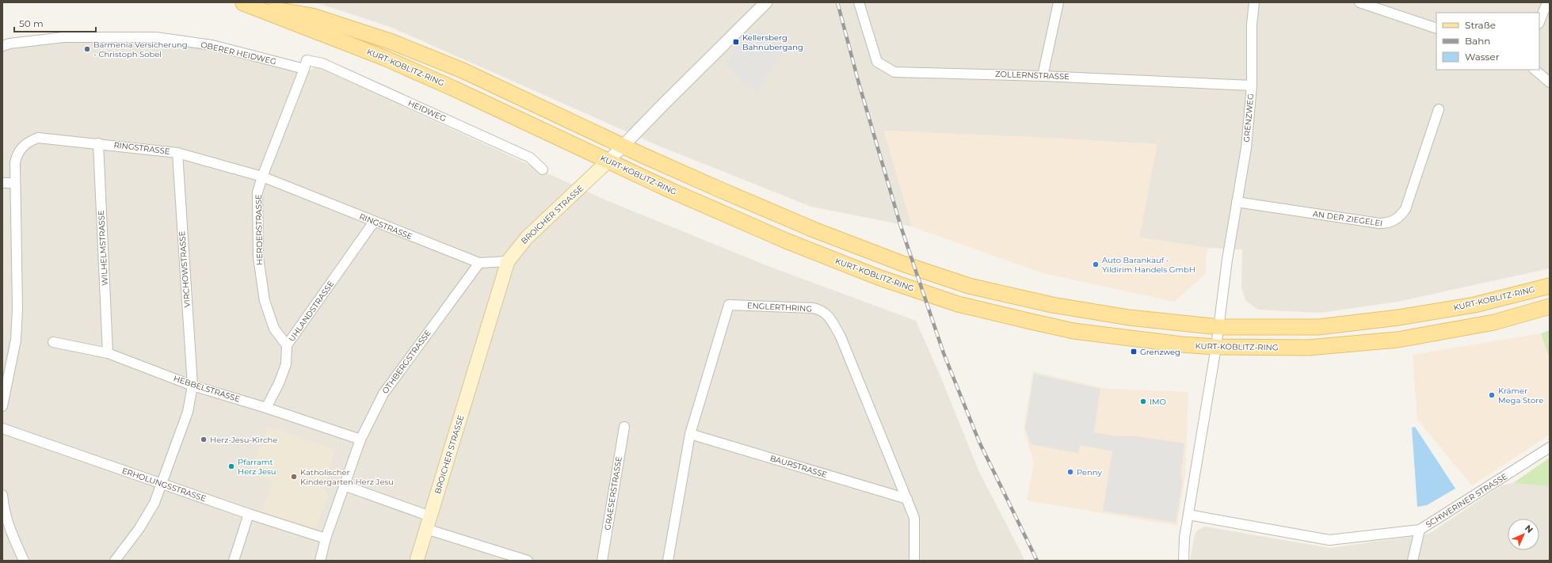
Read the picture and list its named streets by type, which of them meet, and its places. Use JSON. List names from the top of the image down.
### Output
{
  "streets": {
    "main road": ["KURT-KOBLITZ-RING", "BROICHER STRASSE"],
    "street": [
      "OBERER HEIDWEG",
      "ZOLLERNSTRASSE",
      "HEIDWEG",
      "GRENZWEG",
      "RINGSTRASSE",
      "AN DER ZIEGELEI",
      "HERDERSTRASSE",
      "WILHELMSTRASSE",
      "VIRCHOWSTRASSE",
      "ENGLERTHRING",
      "UHLANDSTRASSE",
      "OTHBERGSTRASSE",
      "HEBBELSTRASSE",
      "BAURSTRASSE",
      "ERHOLUNGSSTRASSE",
      "GRAESERSTRASSE",
      "SCHWERINER STRASSE"
    ]
  },
  "crossings": [
    ["OBERER HEIDWEG", "HEIDWEG"],
    ["OBERER HEIDWEG", "HERDERSTRASSE"],
    ["KURT-KOBLITZ-RING", "GRENZWEG"],
    ["KURT-KOBLITZ-RING", "BROICHER STRASSE"],
    ["ZOLLERNSTRASSE", "GRENZWEG"],
    ["HEIDWEG", "HERDERSTRASSE"],
    ["GRENZWEG", "AN DER ZIEGELEI"],
    ["RINGSTRASSE", "BROICHER STRASSE"],
    ["RINGSTRASSE", "HERDERSTRASSE"],
    ["RINGSTRASSE", "WILHELMSTRASSE"],
    ["RINGSTRASSE", "VIRCHOWSTRASSE"],
    ["RINGSTRASSE", "UHLANDSTRASSE"],
    ["RINGSTRASSE", "OTHBERGSTRASSE"],
    ["HERDERSTRASSE", "UHLANDSTRASSE"],
    ["WILHELMSTRASSE", "HEBBELSTRASSE"],
    ["VIRCHOWSTRASSE", "HEBBELSTRASSE"],
    ["VIRCHOWSTRASSE", "ERHOLUNGSSTRASSE"],
    ["ENGLERTHRING", "BAURSTRASSE"],
    ["UHLANDSTRASSE", "HEBBELSTRASSE"],
    ["OTHBERGSTRASSE", "HEBBELSTRASSE"],
    ["OTHBERGSTRASSE", "ERHOLUNGSSTRASSE"]
  ],
  "places": {
    "transit": ["Kellersberg Bahnübergang", "Grenzweg"],
    "other": [
      "Barmenia Versicherung - Christoph Sobel",
      "Auto Barankauf - Yildirim Handels GmbH",
      "Krämer Mega Store",
      "IMO",
      "Herz-Jesu-Kirche",
      "Pfarramt Herz Jesu",
      "Penny",
      "Katholischer Kindergarten Herz Jesu"
    ]
  },
  "legend": ["Straße", "Bahn", "Wasser"],
  "scale_bar": "50 m",
  "north": "top right"
}
